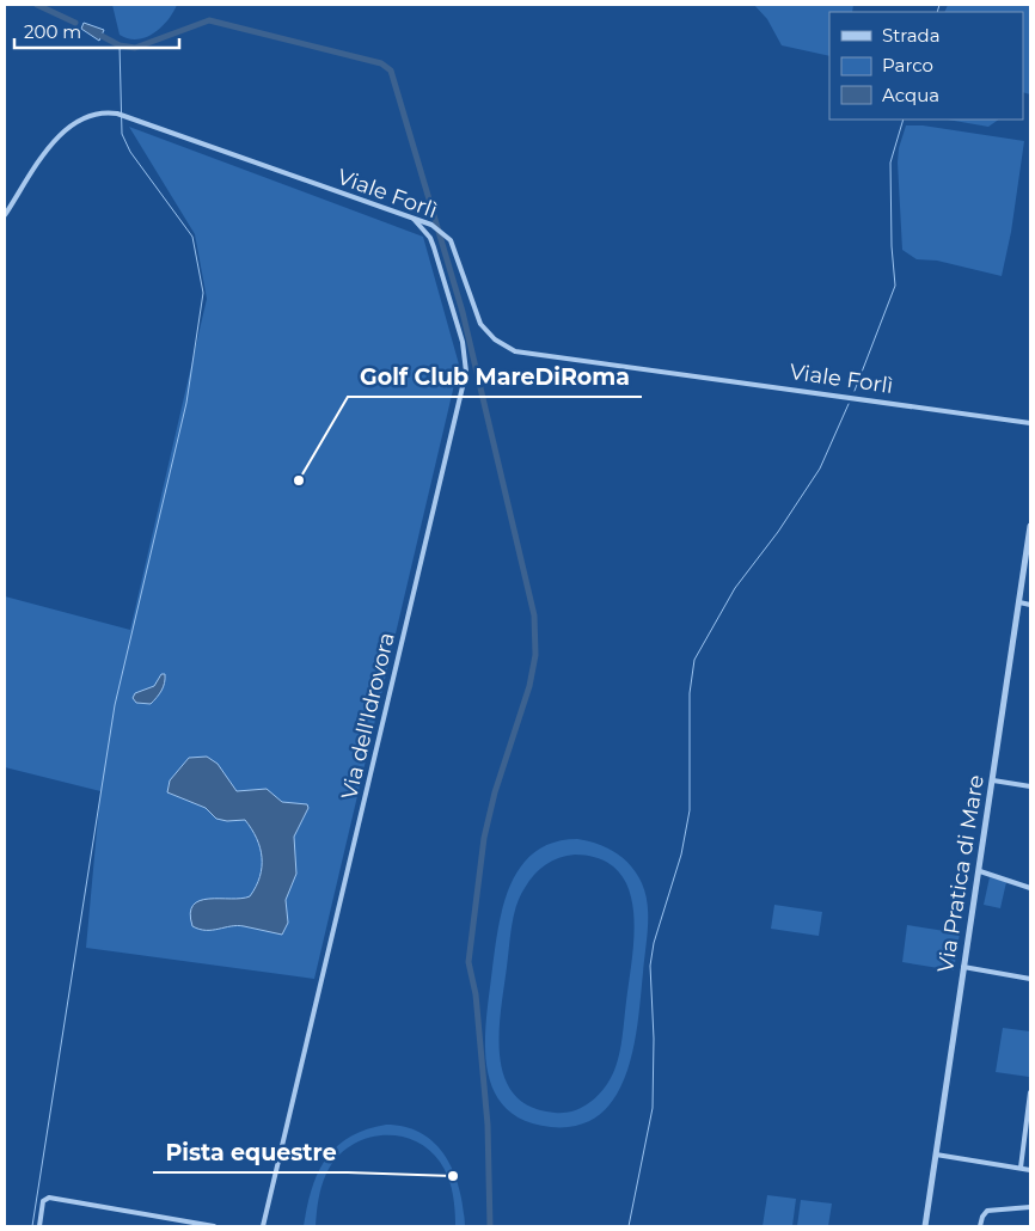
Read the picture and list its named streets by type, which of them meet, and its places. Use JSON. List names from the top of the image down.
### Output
{
  "streets": {
    "street": ["Viale Forlì", "Via dell'Idrovora", "Via Pratica di Mare"]
  },
  "crossings": [
    ["Viale Forlì", "Via dell'Idrovora"]
  ],
  "places": ["Golf Club MareDiRoma", "Pista equestre"],
  "legend": ["Strada", "Parco", "Acqua"],
  "scale_bar": "200 m"
}
